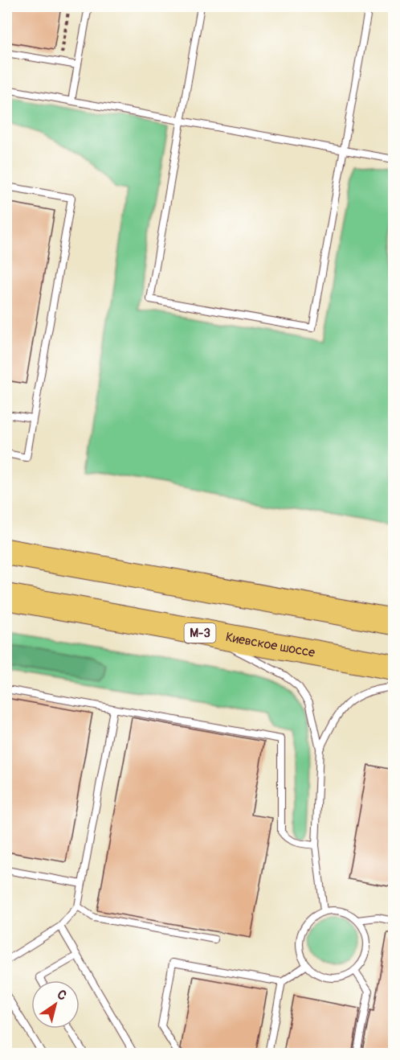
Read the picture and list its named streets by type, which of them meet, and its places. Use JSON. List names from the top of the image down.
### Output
{
  "streets": {
    "highway": ["М-3", "Киевское шоссе"]
  },
  "north": "top right"
}
